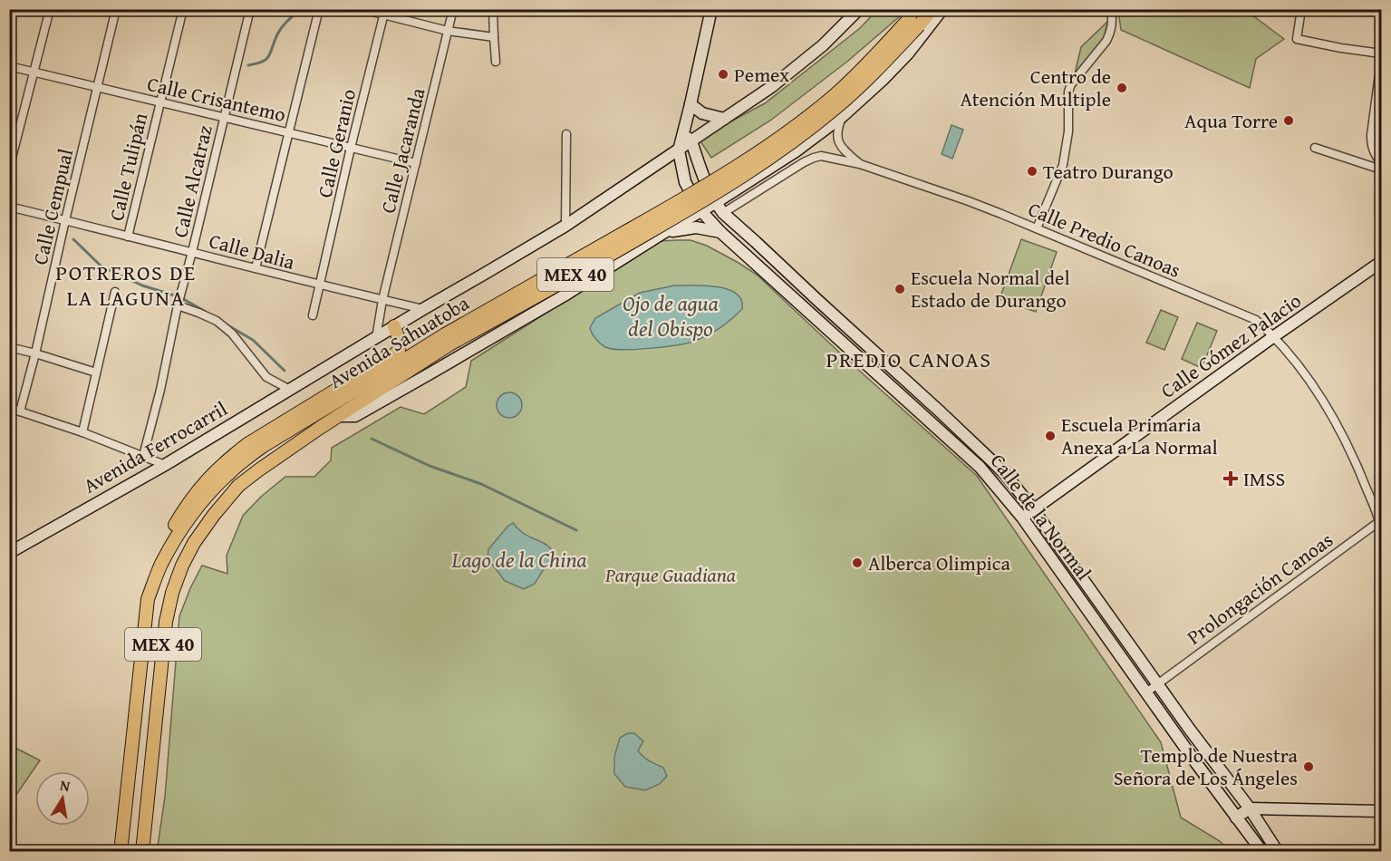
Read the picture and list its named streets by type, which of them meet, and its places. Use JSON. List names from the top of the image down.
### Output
{
  "streets": {
    "main road": ["MEX 40", "Avenida Sahuatoba"],
    "street": [
      "Calle Crisantemo",
      "Calle Geranio",
      "Calle Jacaranda",
      "Calle Tulipán",
      "Calle Alcatraz",
      "Calle Cempual",
      "Calle Predio Canoas",
      "Calle Dalia",
      "Calle Gómez Palacio",
      "Avenida Ferrocarril",
      "Calle de la Normal",
      "Prolongación Canoas"
    ]
  },
  "crossings": [
    ["Calle Crisantemo", "Calle Geranio"],
    ["Calle Crisantemo", "Calle Jacaranda"],
    ["Calle Crisantemo", "Calle Tulipán"],
    ["Calle Crisantemo", "Calle Alcatraz"],
    ["Calle Crisantemo", "Calle Cempual"],
    ["Calle Geranio", "Calle Dalia"],
    ["Calle Jacaranda", "Calle Dalia"],
    ["Calle Jacaranda", "Avenida Sahuatoba"],
    ["Calle Tulipán", "Calle Dalia"],
    ["Calle Alcatraz", "Calle Dalia"],
    ["Calle Cempual", "Calle Dalia"],
    ["Calle Predio Canoas", "Calle Gómez Palacio"],
    ["Calle Predio Canoas", "Calle de la Normal"],
    ["Calle Predio Canoas", "Prolongación Canoas"],
    ["Calle Dalia", "Avenida Sahuatoba"],
    ["MEX 40", "Avenida Sahuatoba"],
    ["Avenida Sahuatoba", "Avenida Ferrocarril"],
    ["Avenida Sahuatoba", "Calle de la Normal"],
    ["Calle Gómez Palacio", "Calle de la Normal"],
    ["Calle de la Normal", "Prolongación Canoas"]
  ],
  "districts": ["POTREROS DE LA LAGUNA", "PREDIO CANOAS"],
  "water": ["Ojo de agua del Obispo", "Lago de la China"],
  "parks": ["Parque Guadiana"],
  "places": {
    "other": [
      "Pemex",
      "Centro de Atención Multiple",
      "Aqua Torre",
      "Teatro Durango",
      "Escuela Normal del Estado de Durango",
      "Escuela Primaria Anexa a La Normal",
      "Alberca Olimpica",
      "Templo de Nuestra Señora de Los Ángeles"
    ],
    "health": ["IMSS"]
  },
  "north": "top"
}
